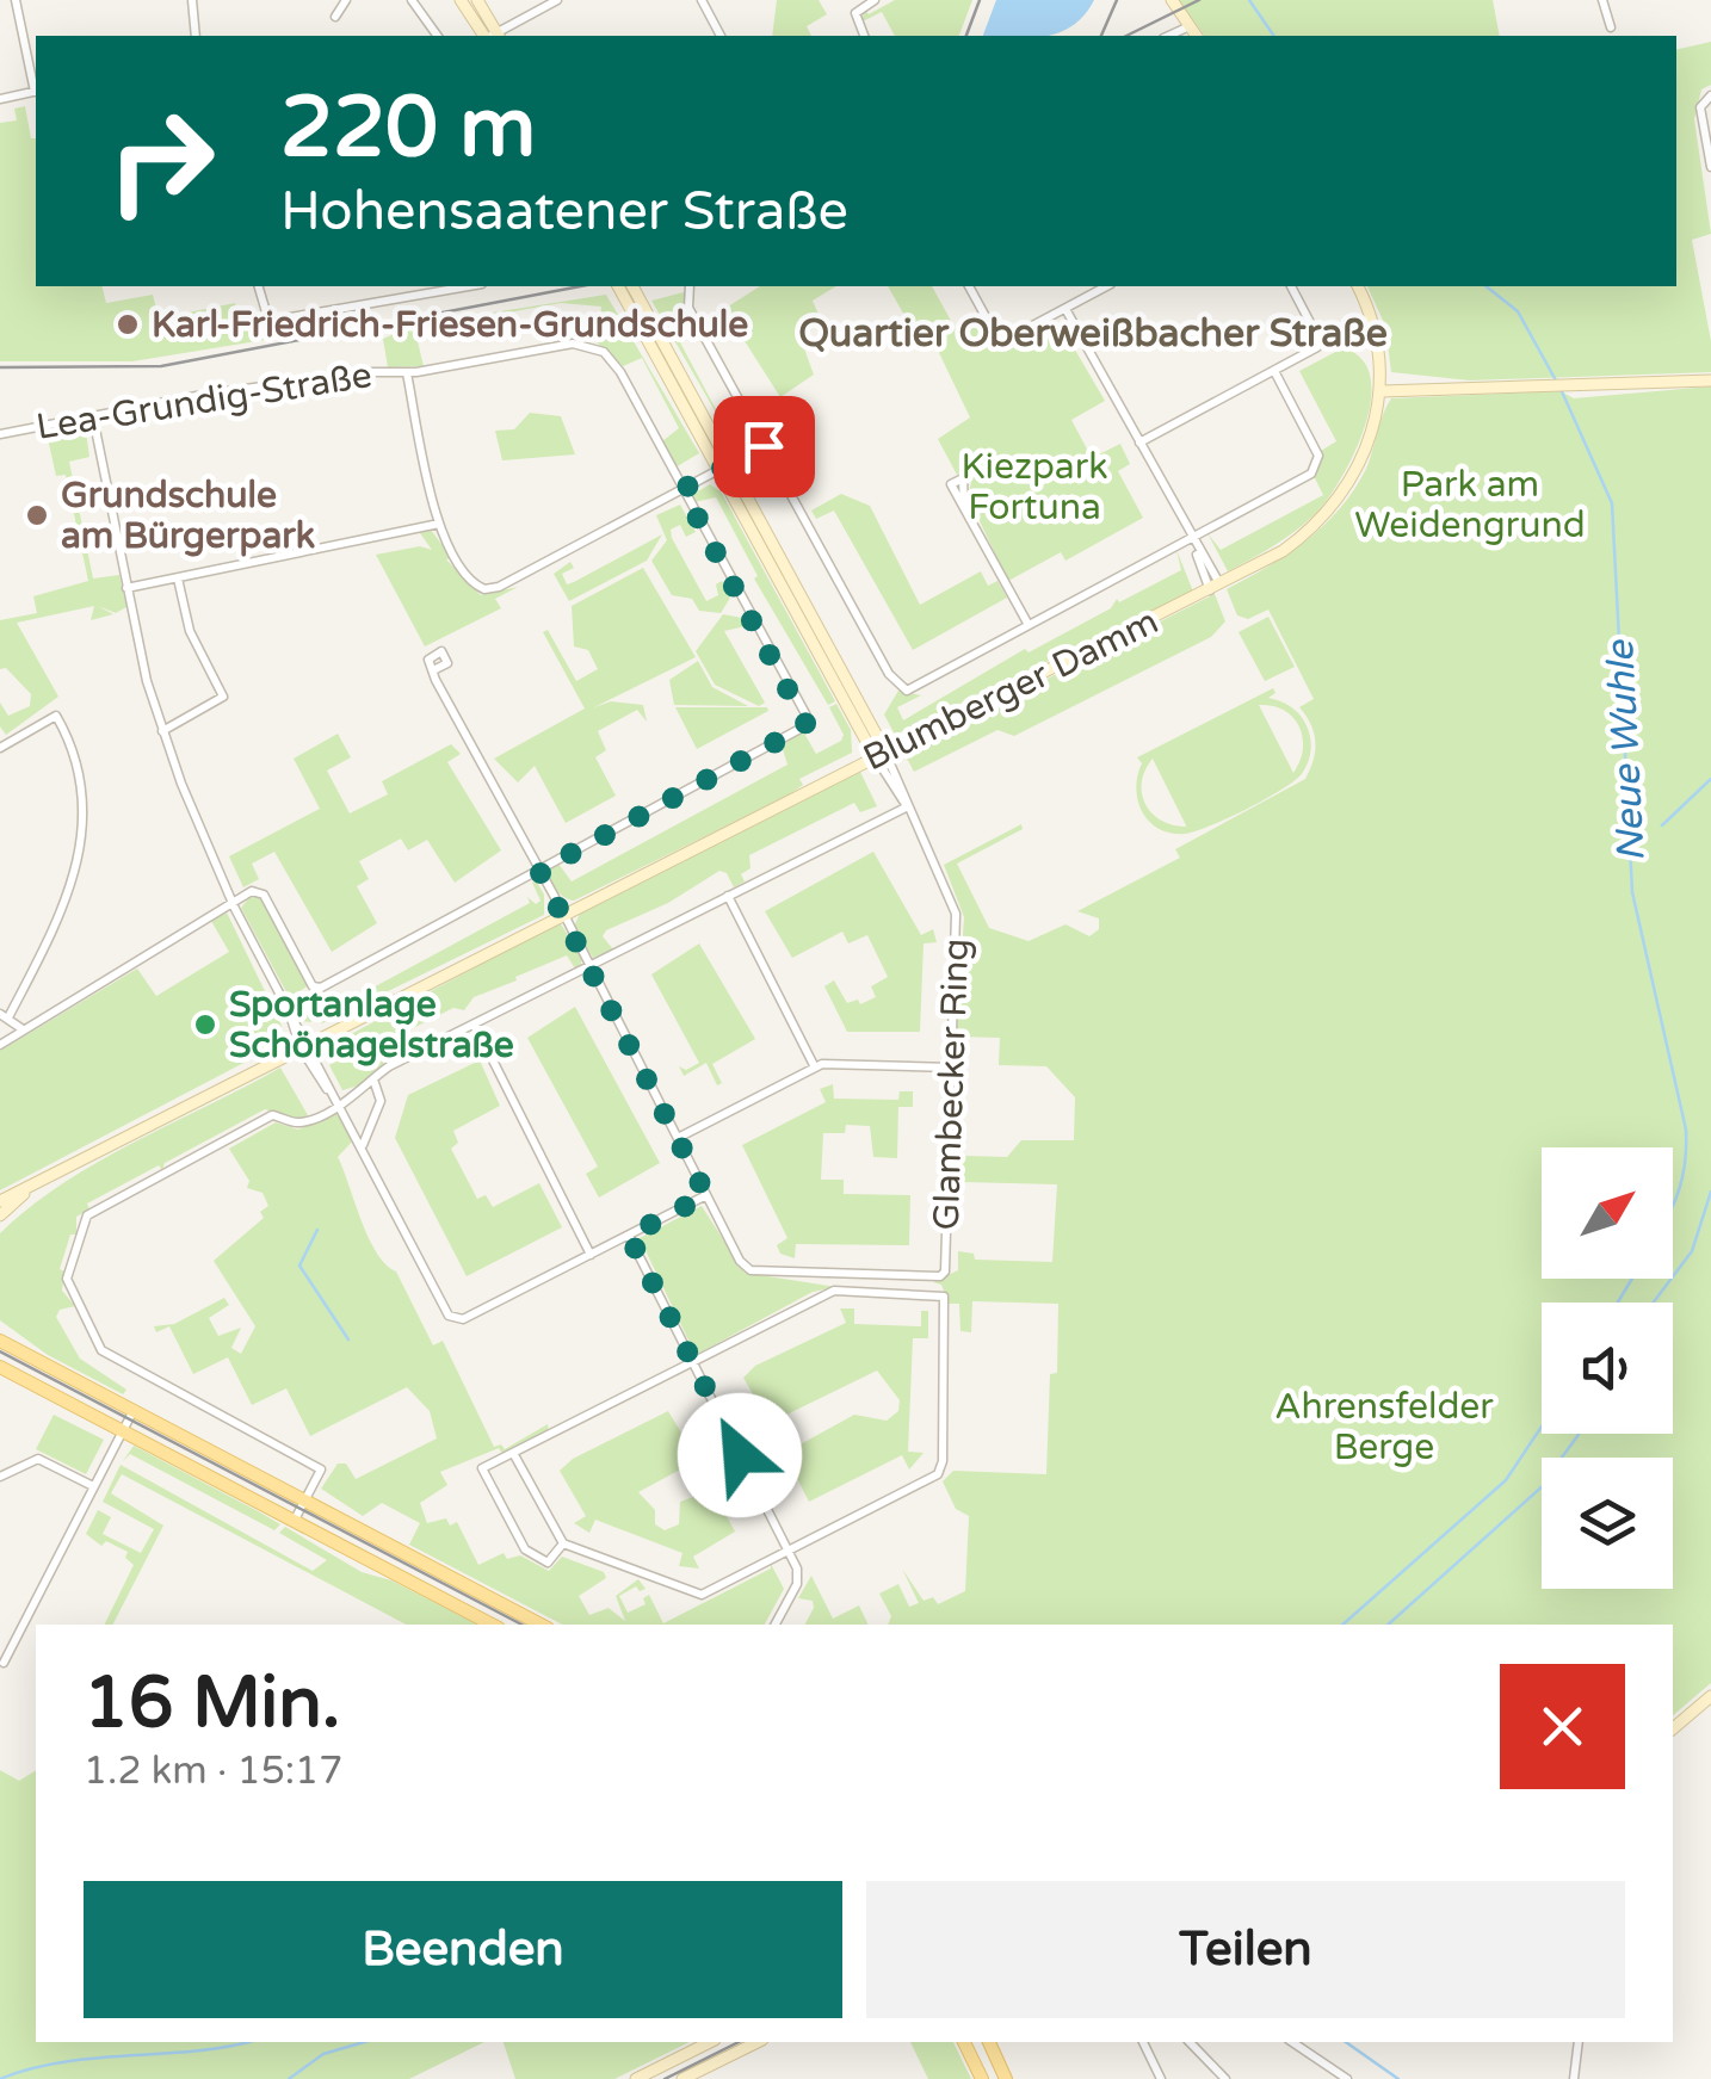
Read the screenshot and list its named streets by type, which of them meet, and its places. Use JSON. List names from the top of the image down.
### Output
{
  "streets": {
    "main road": ["Blumberger Damm"],
    "street": ["Lea-Grundig-Straße", "Glambecker Ring"]
  },
  "crossings": [
    ["Lea-Grundig-Straße", "Blumberger Damm"],
    ["Blumberger Damm", "Glambecker Ring"]
  ],
  "districts": ["Quartier Oberweißbacher Straße"],
  "water": ["Neue Wuhle"],
  "parks": ["Kiezpark Fortuna", "Park am Weidengrund", "Ahrensfelder Berge"],
  "places": ["Karl-Friedrich-Friesen-Grundschule", "Grundschule am Bürgerpark", "Sportanlage Schönagelstraße"],
  "north": "top right",
  "page": {
    "turn": ["220 m", "Hohensaatener Straße"],
    "heading": ["16 Min.", "1.2 km · 15:17"],
    "buttons": ["Beenden", "Teilen"]
  }
}
